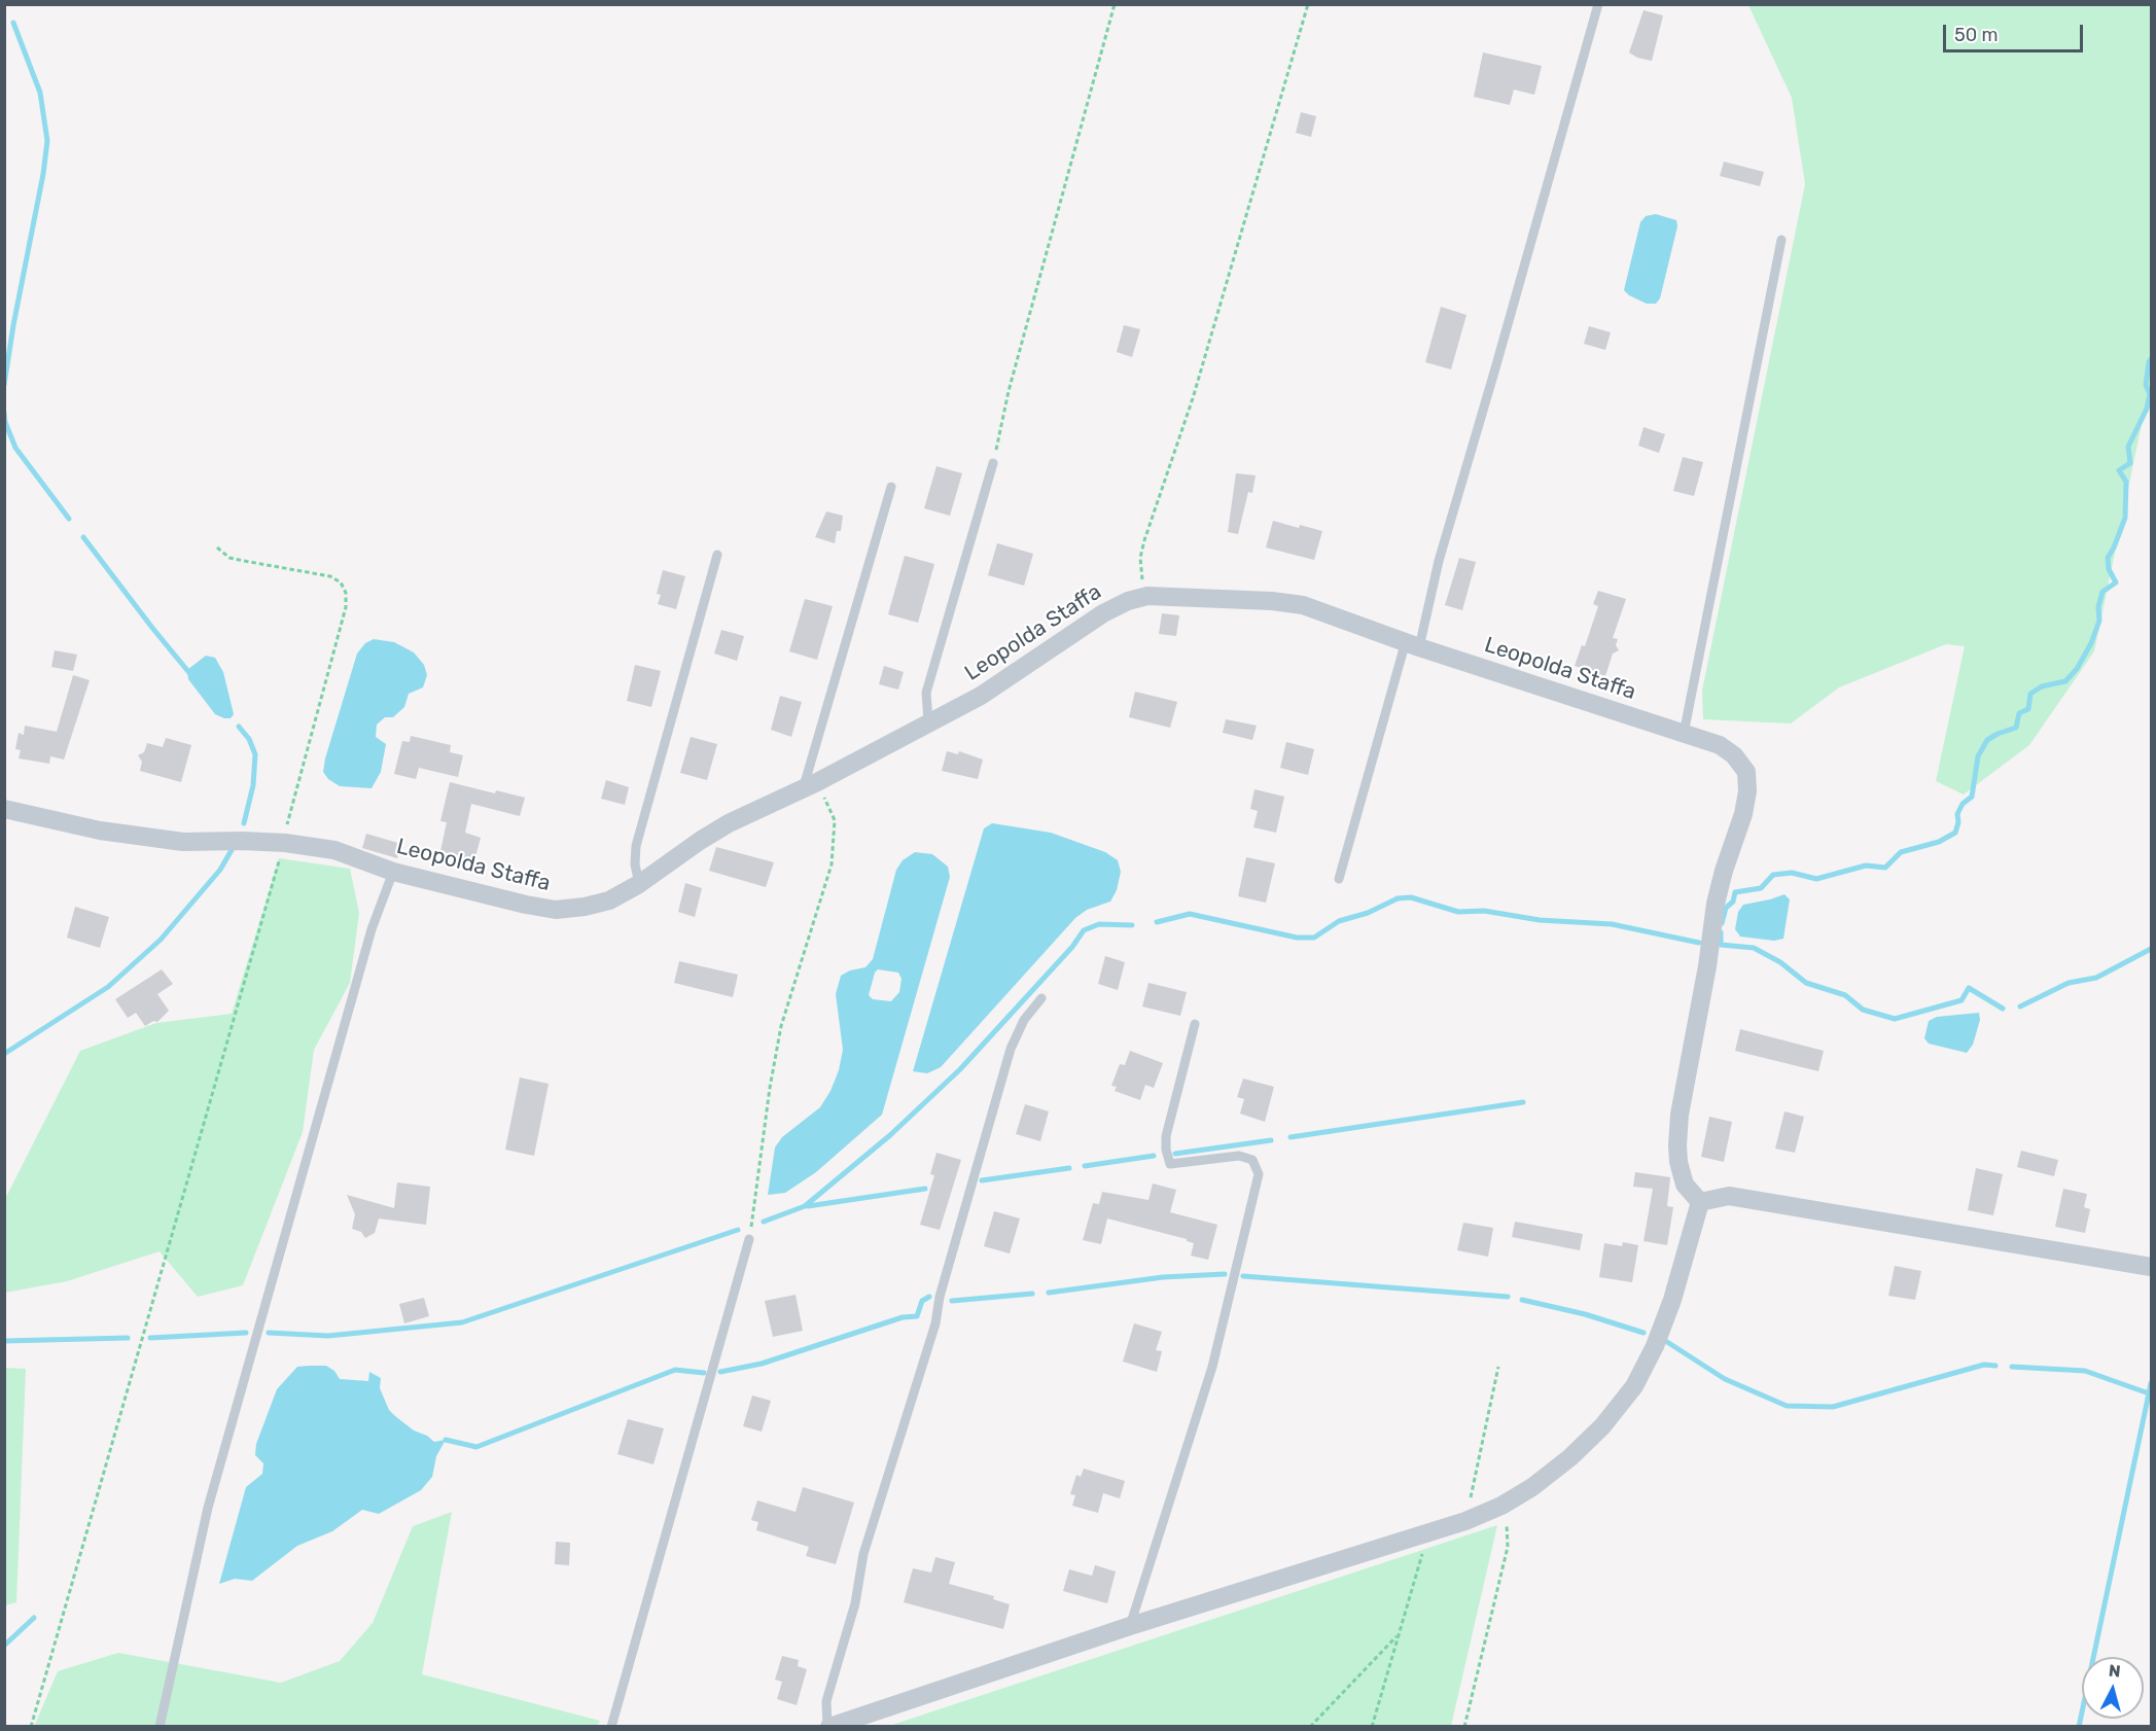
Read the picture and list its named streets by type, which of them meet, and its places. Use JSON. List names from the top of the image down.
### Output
{
  "streets": {
    "street": ["Leopolda Staffa"]
  },
  "scale_bar": "50 m",
  "north": "top"
}
